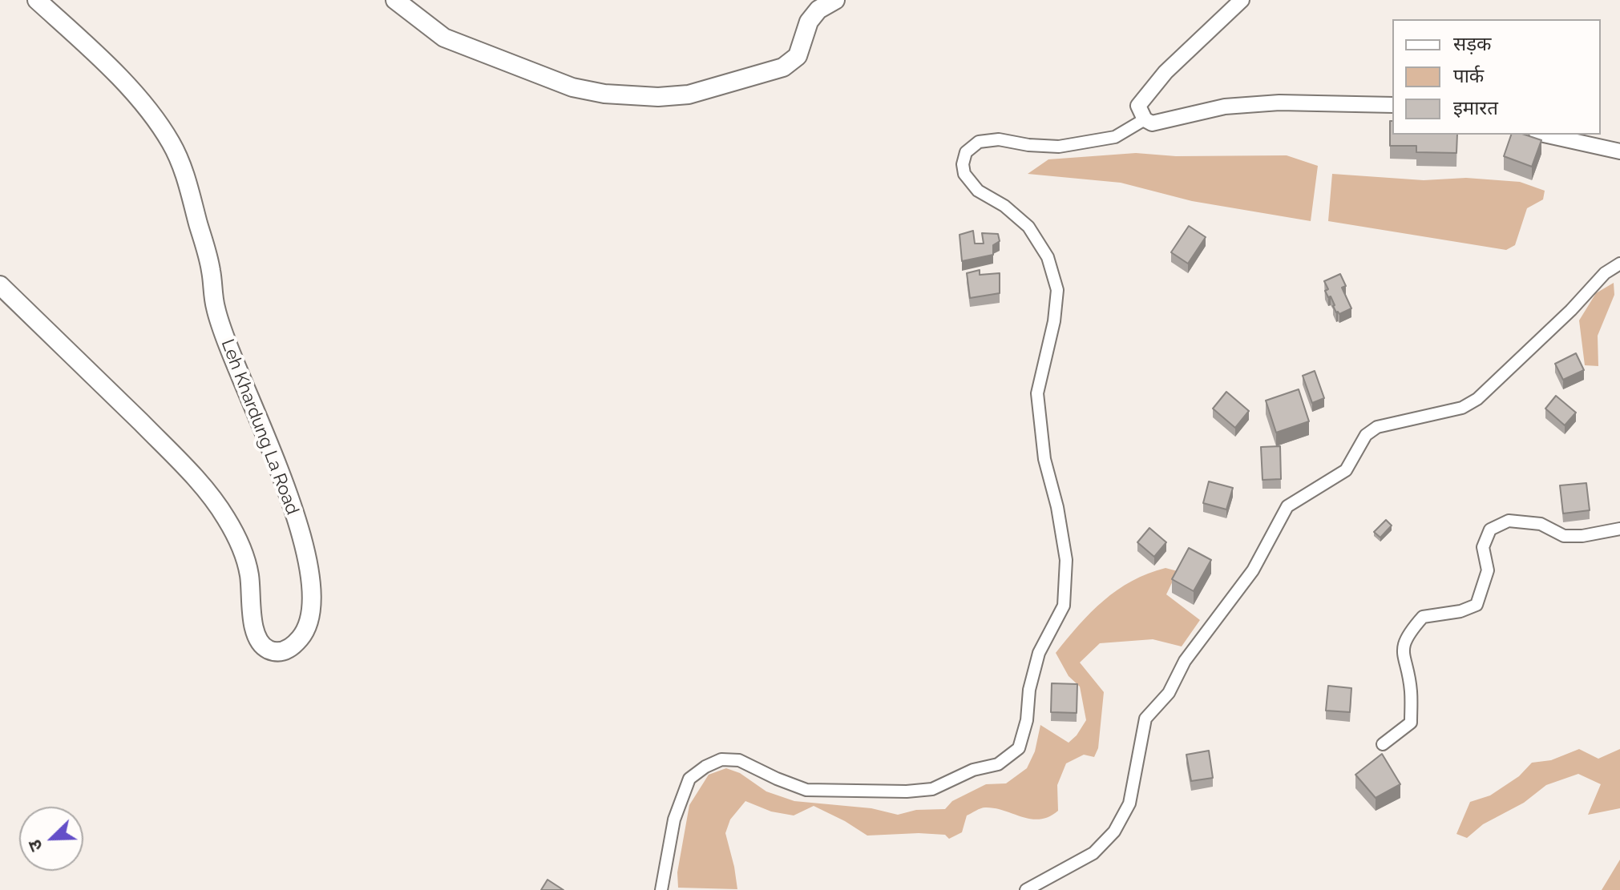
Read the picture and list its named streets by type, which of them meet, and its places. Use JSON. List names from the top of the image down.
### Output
{
  "streets": {
    "main road": ["Leh Khardung La Road"]
  },
  "legend": ["सड़क", "पार्क", "इमारत"],
  "north": "bottom left"
}
